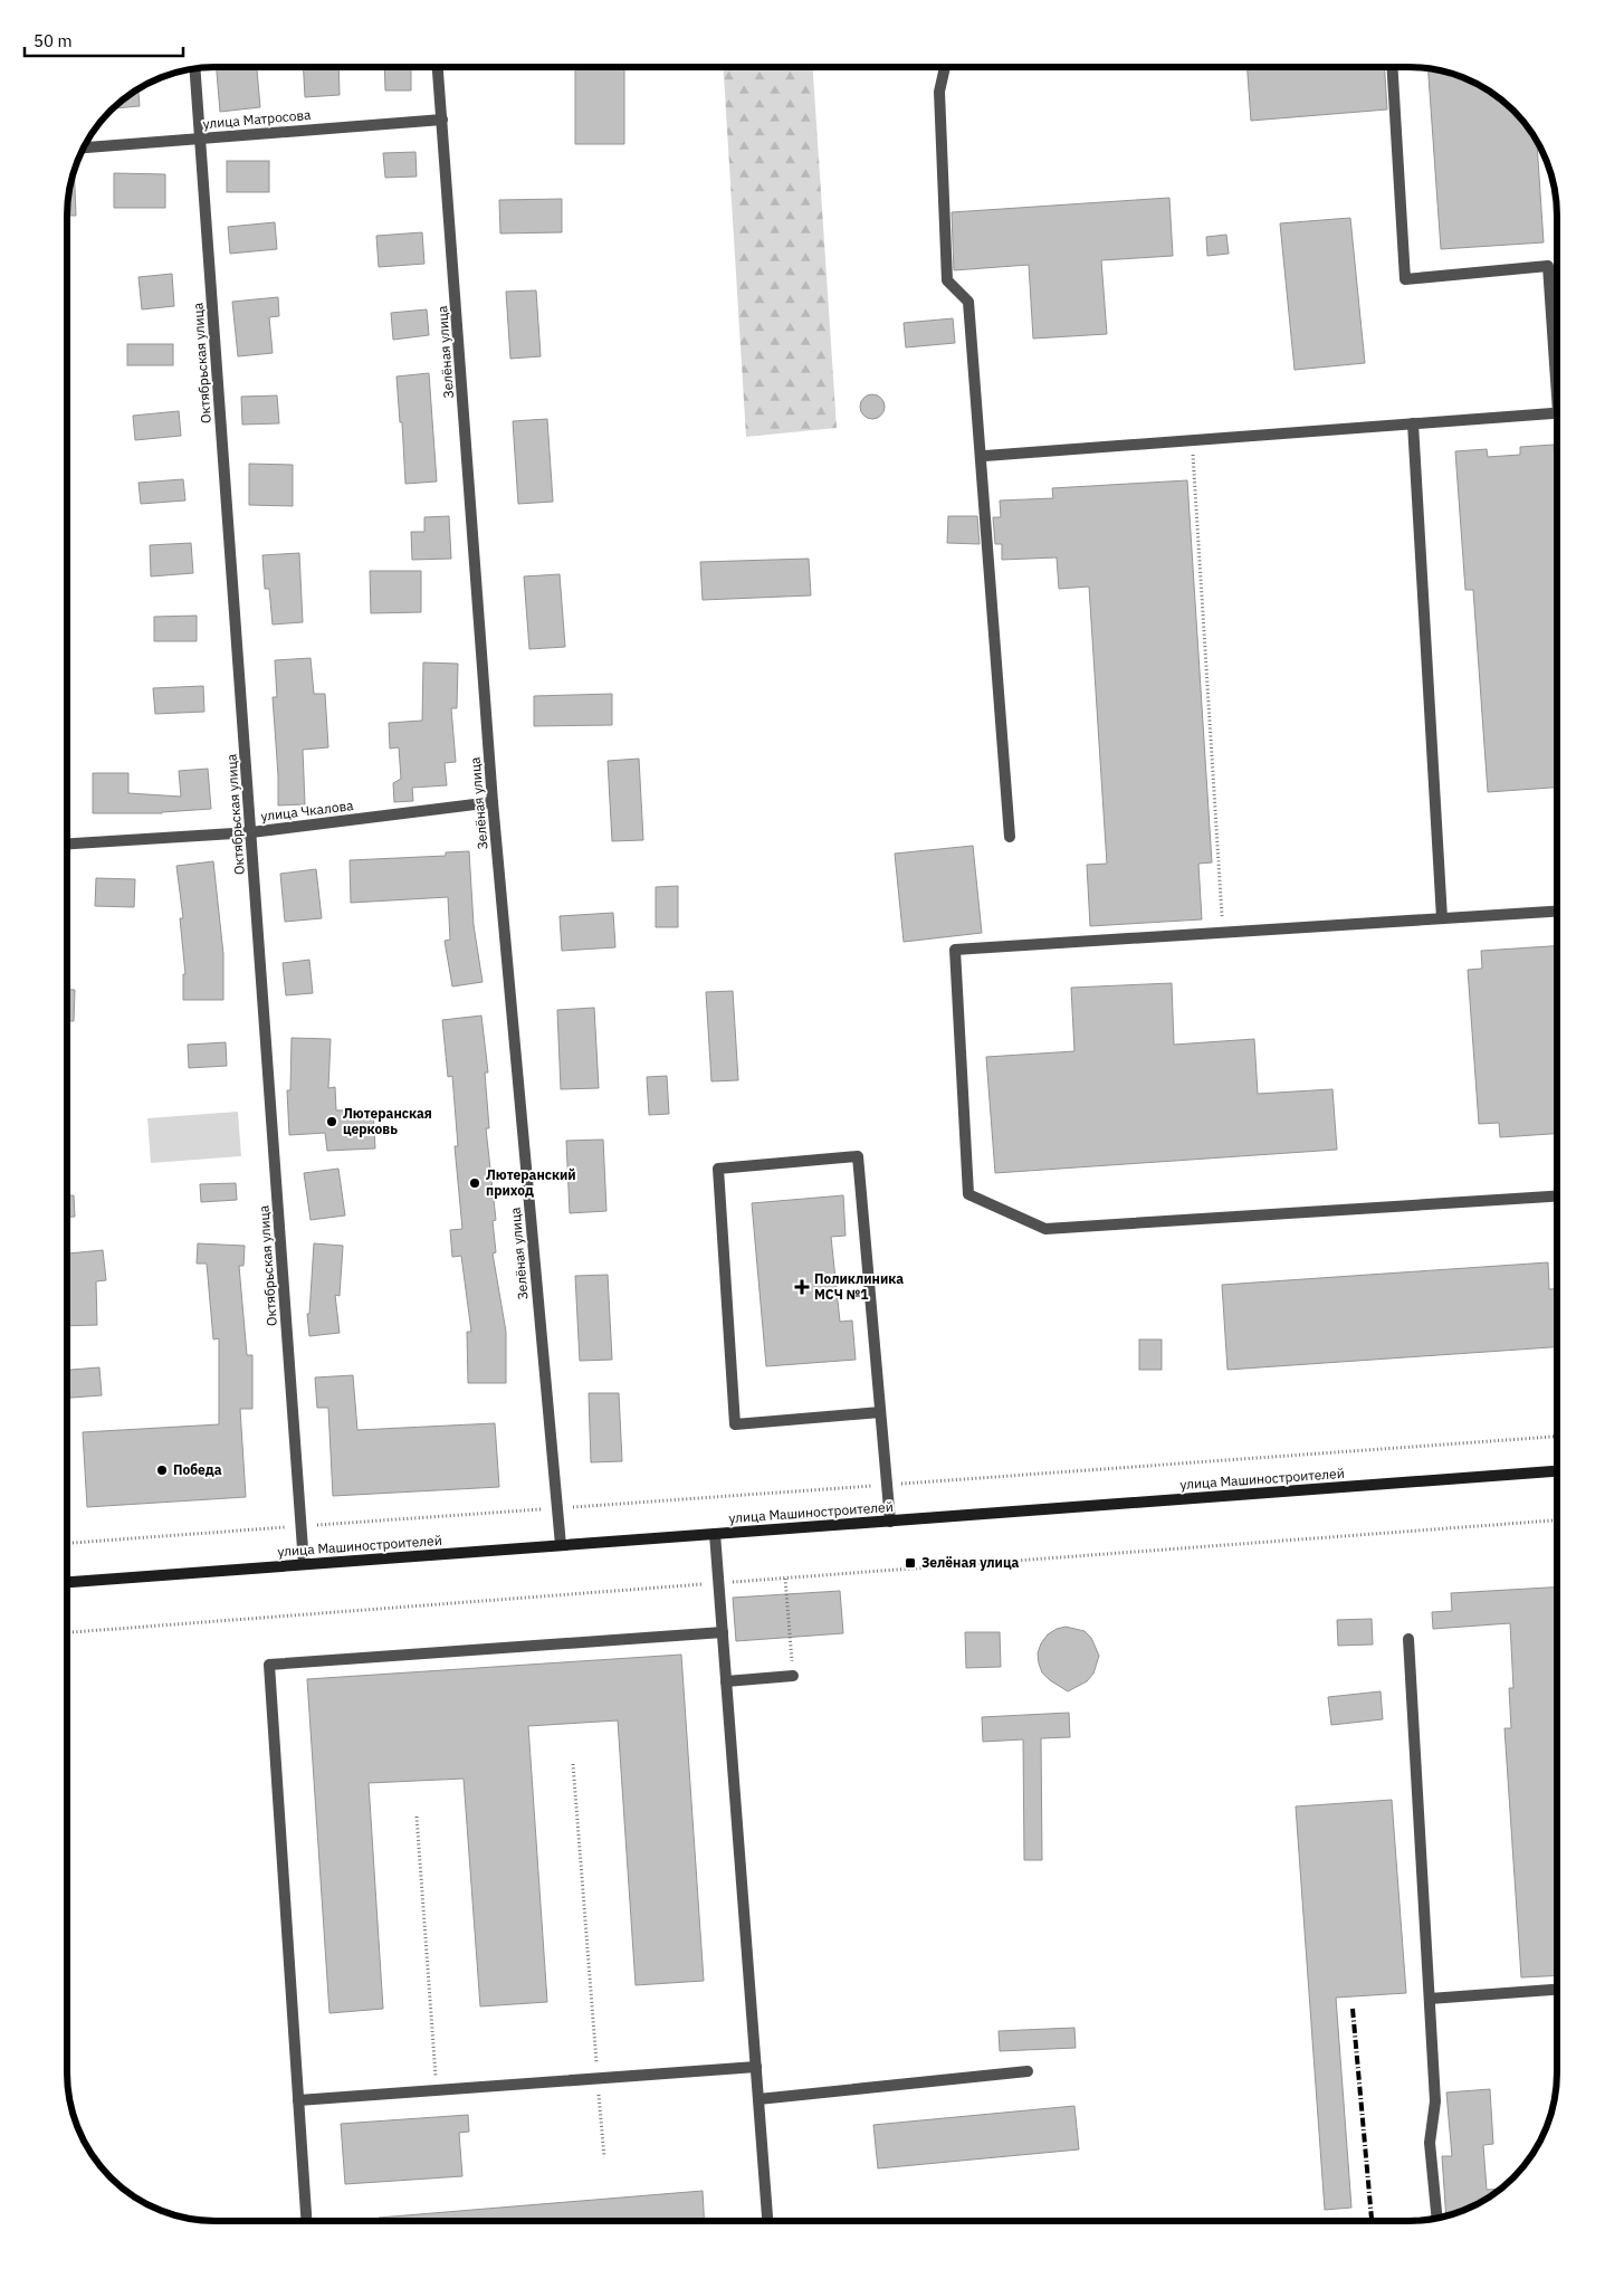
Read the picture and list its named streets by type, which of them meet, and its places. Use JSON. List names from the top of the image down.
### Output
{
  "streets": {
    "main road": ["улица Машиностроителей"],
    "street": [
      "улица Матросова",
      "Зелёная улица",
      "Октябрьская улица",
      "улица Чкалова"
    ]
  },
  "crossings": [
    ["улица Матросова", "Зелёная улица"],
    ["улица Матросова", "Октябрьская улица"],
    ["Зелёная улица", "улица Чкалова"],
    ["Зелёная улица", "улица Машиностроителей"],
    ["Октябрьская улица", "улица Чкалова"],
    ["Октябрьская улица", "улица Машиностроителей"]
  ],
  "places": {
    "other": ["Лютеранская церковь", "Лютеранский приход", "Победа"],
    "health": ["Поликлиника МСЧ №1"],
    "transit": ["Зелёная улица"]
  },
  "scale_bar": "50 m"
}
